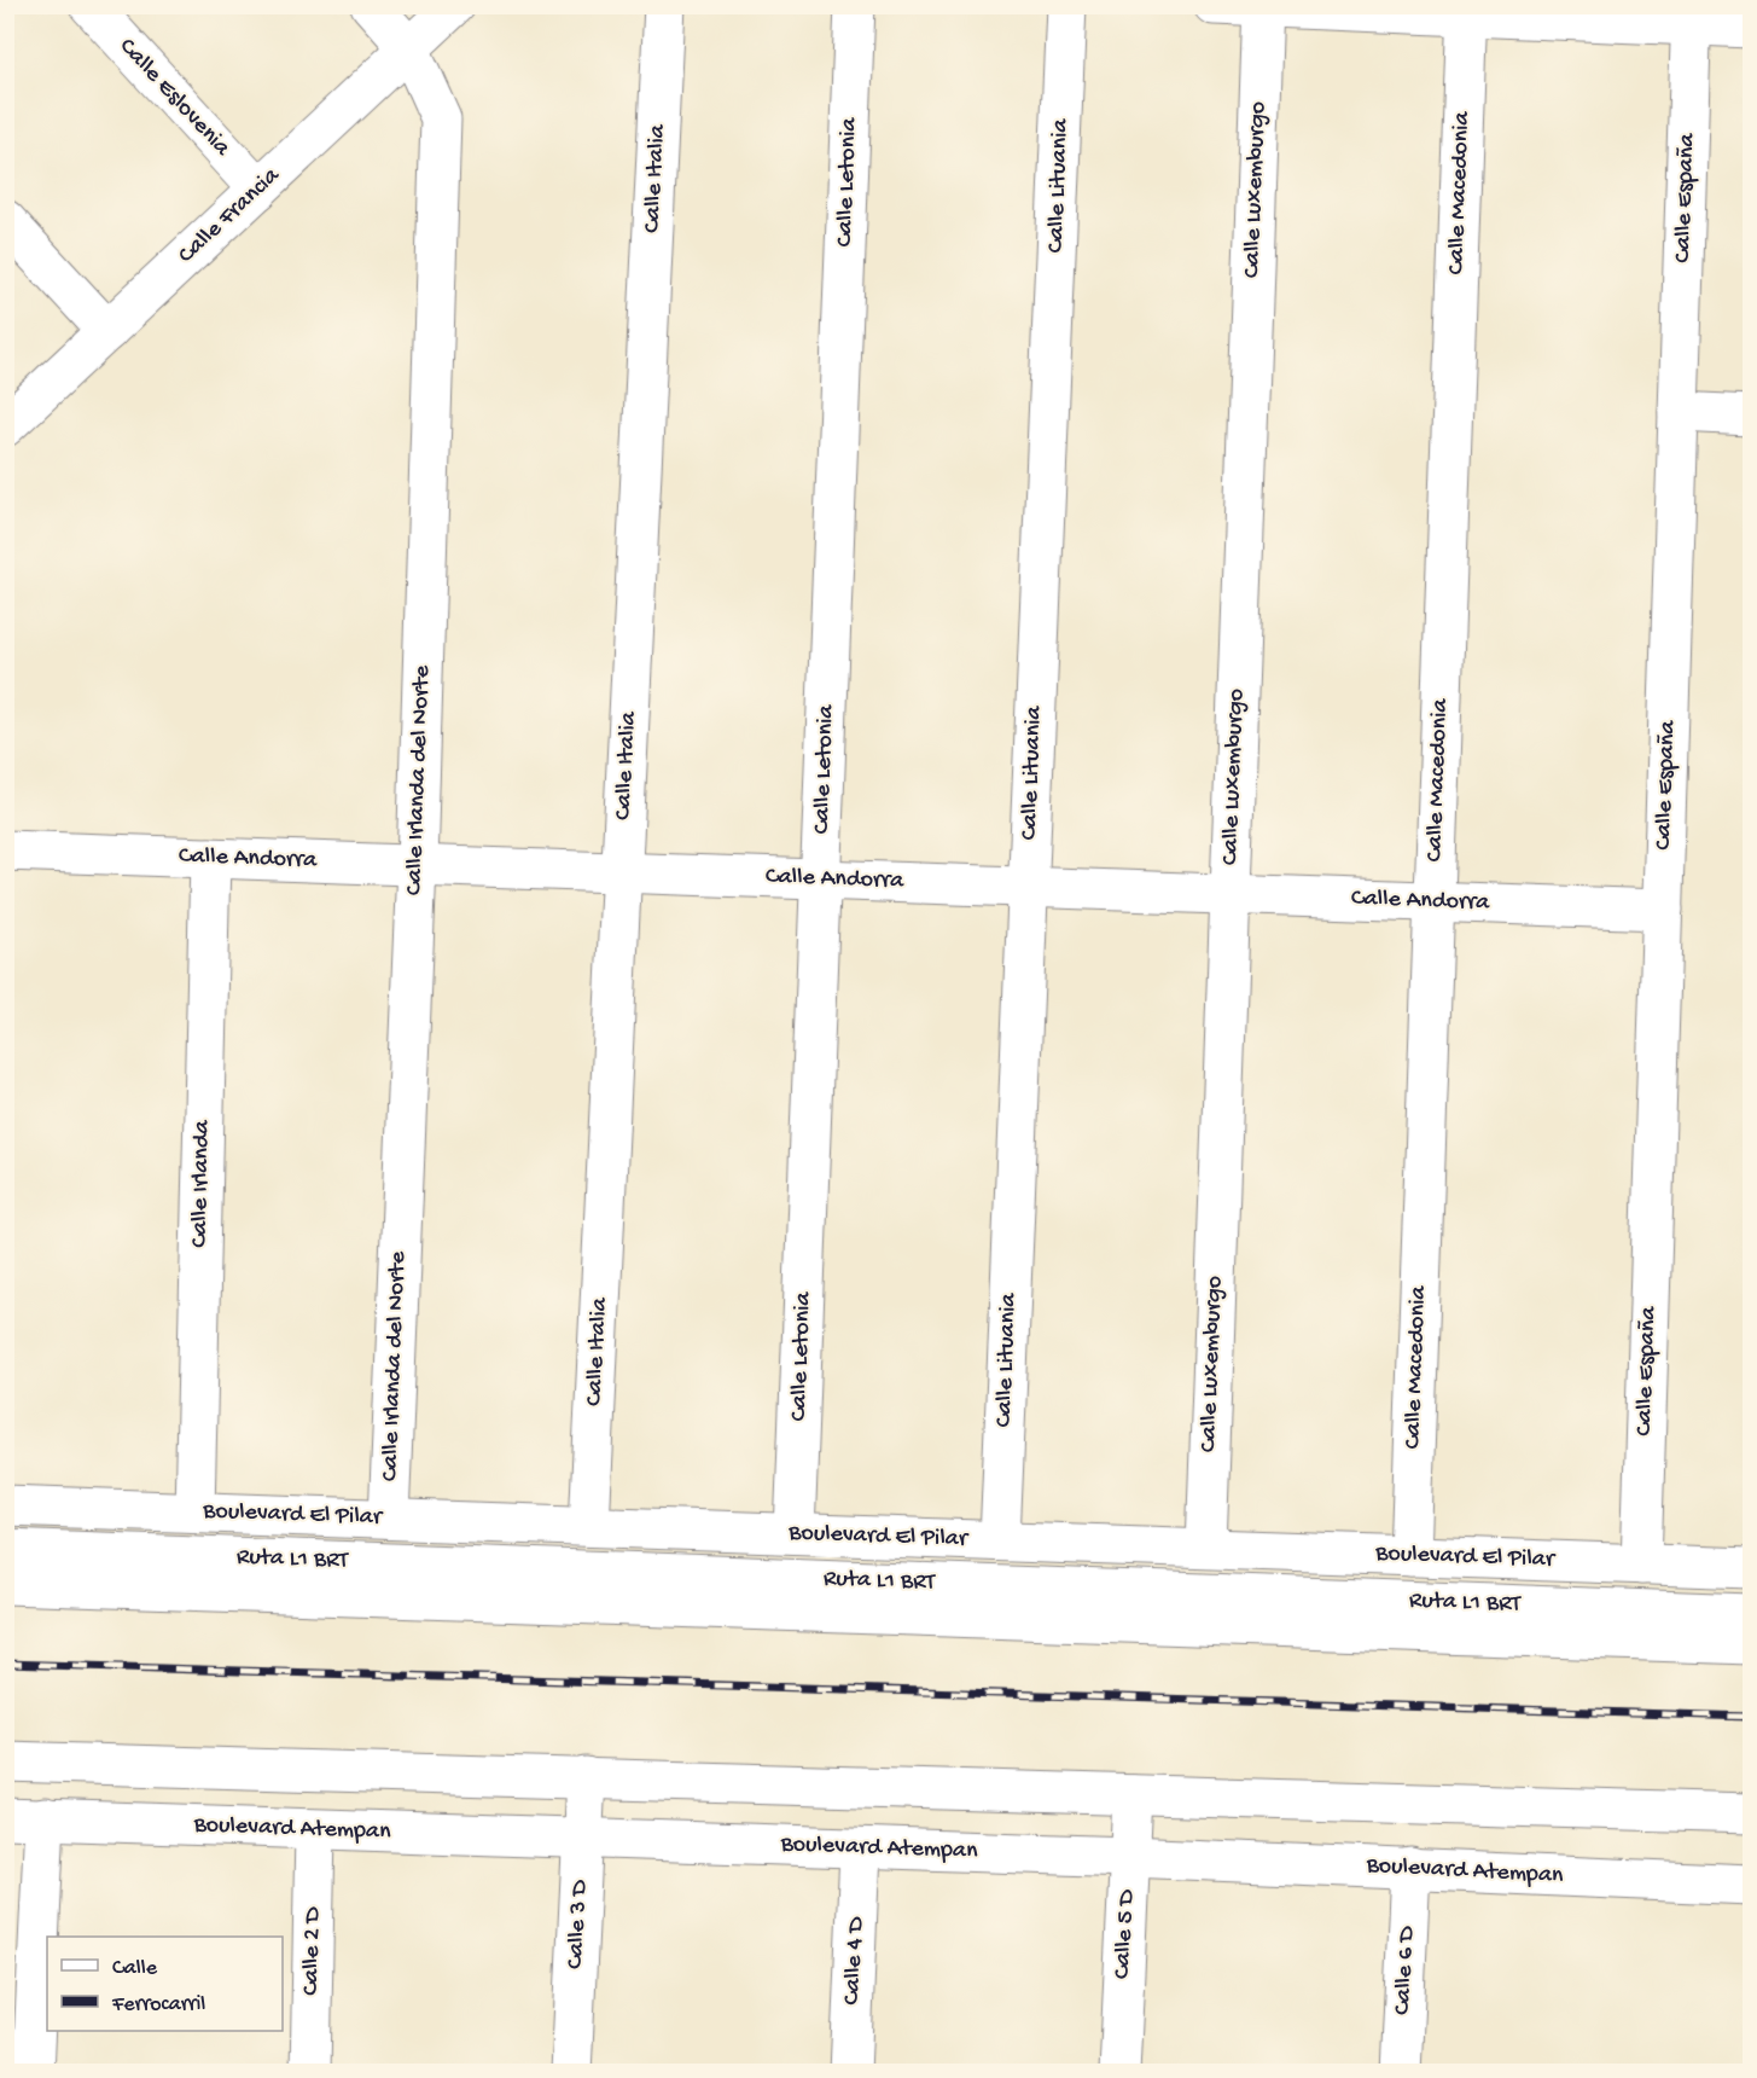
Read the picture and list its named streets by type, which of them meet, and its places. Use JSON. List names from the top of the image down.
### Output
{
  "streets": {
    "street": [
      "Calle Eslovenia",
      "Calle Italia",
      "Calle Letonia",
      "Calle Lituania",
      "Calle Luxemburgo",
      "Calle Macedonia",
      "Calle España",
      "Calle Francia",
      "Calle Irlanda del Norte",
      "Calle Andorra",
      "Calle Irlanda",
      "Boulevard El Pilar",
      "Ruta L1 BRT",
      "Boulevard Atempan",
      "Calle 3 D",
      "Calle 5 D",
      "Calle 2 D",
      "Calle 4 D",
      "Calle 6 D"
    ]
  },
  "crossings": [
    ["Calle Eslovenia", "Calle Francia"],
    ["Calle Italia", "Calle Andorra"],
    ["Calle Italia", "Boulevard El Pilar"],
    ["Calle Letonia", "Calle Andorra"],
    ["Calle Letonia", "Boulevard El Pilar"],
    ["Calle Lituania", "Calle Andorra"],
    ["Calle Lituania", "Boulevard El Pilar"],
    ["Calle Luxemburgo", "Calle Andorra"],
    ["Calle Luxemburgo", "Boulevard El Pilar"],
    ["Calle Macedonia", "Calle Andorra"],
    ["Calle Macedonia", "Boulevard El Pilar"],
    ["Calle España", "Calle Andorra"],
    ["Calle España", "Boulevard El Pilar"],
    ["Calle Francia", "Calle Irlanda del Norte"],
    ["Calle Irlanda del Norte", "Calle Andorra"],
    ["Calle Irlanda del Norte", "Boulevard El Pilar"],
    ["Calle Andorra", "Calle Irlanda"],
    ["Calle Irlanda", "Boulevard El Pilar"],
    ["Boulevard Atempan", "Calle 3 D"],
    ["Boulevard Atempan", "Calle 5 D"],
    ["Boulevard Atempan", "Calle 2 D"],
    ["Boulevard Atempan", "Calle 4 D"],
    ["Boulevard Atempan", "Calle 6 D"]
  ],
  "legend": ["Calle", "Ferrocarril"]
}
